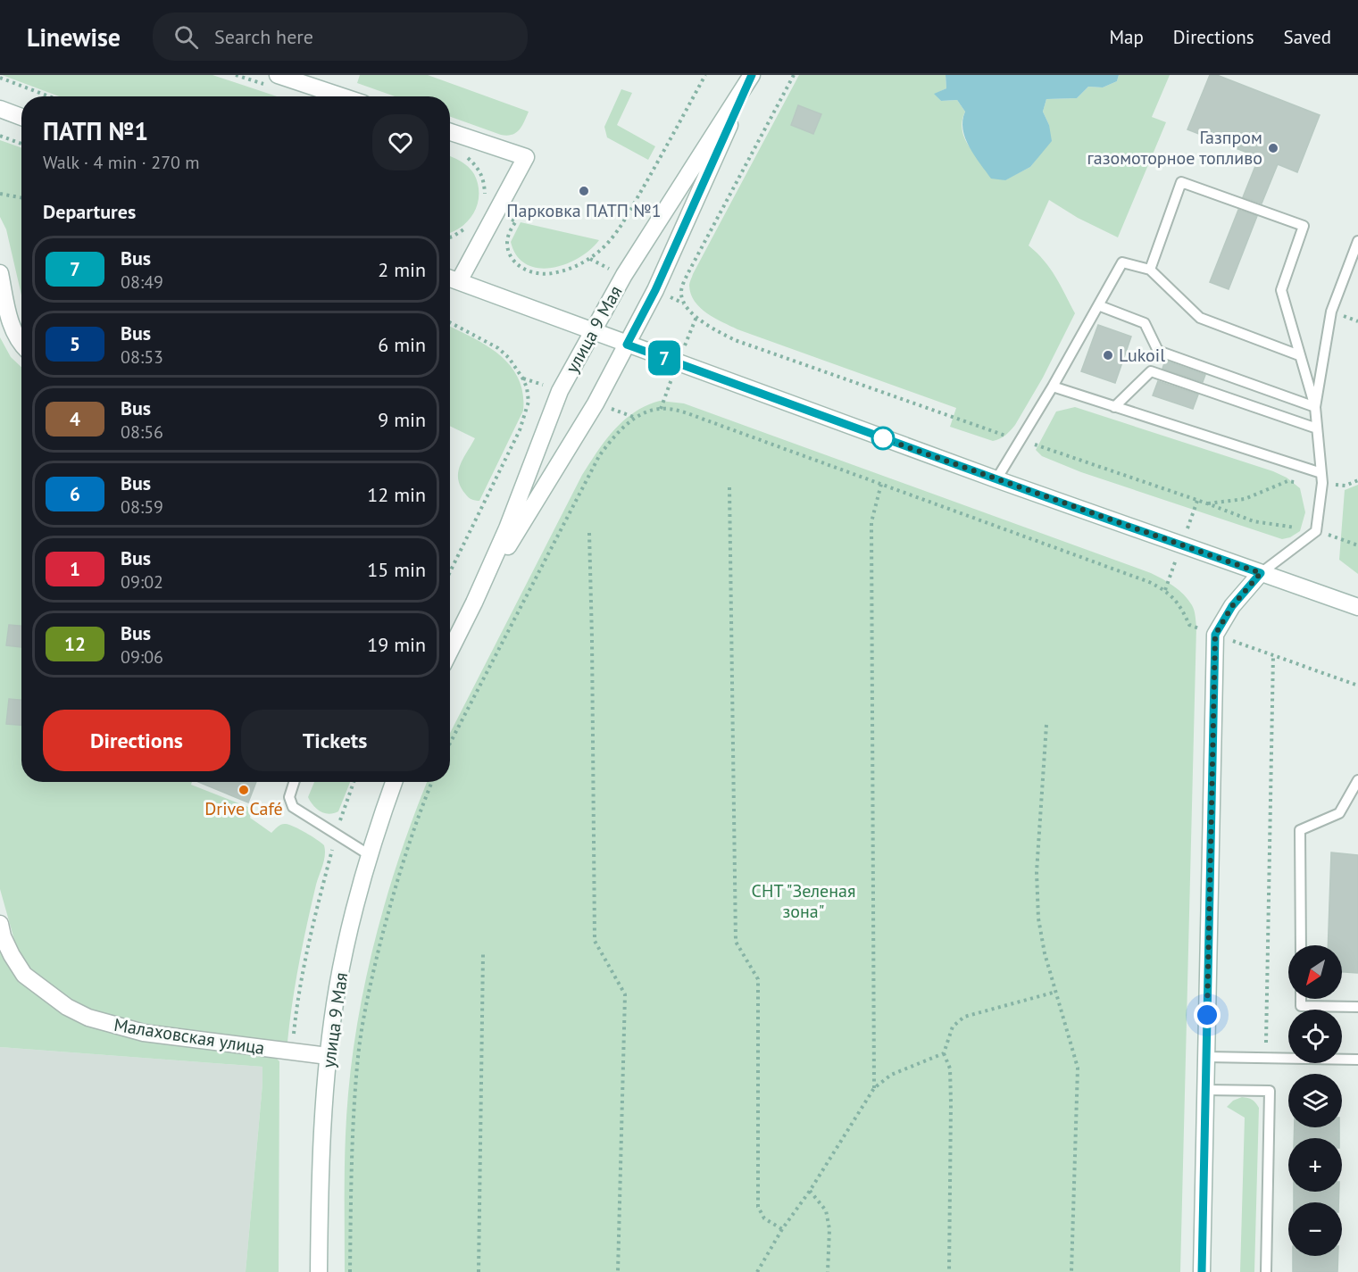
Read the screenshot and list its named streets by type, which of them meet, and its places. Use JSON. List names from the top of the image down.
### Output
{
  "streets": {
    "main road": ["улица 9 Мая", "Малаховская улица"]
  },
  "crossings": [
    ["улица 9 Мая", "Малаховская улица"]
  ],
  "parks": ["СНТ \"Зеленая зона\""],
  "places": [
    "Газпром газомоторное топливо",
    "Парковка ПАТП №1",
    "Lukoil",
    "Drive Café"
  ],
  "lines": ["bus line 7"],
  "north": "bottom left",
  "page": {
    "header": "Linewise",
    "search": "Search here",
    "nav": ["Map", "Directions", "Saved"],
    "on_map": "7",
    "heading": [
      ["ПАТП №1", "Walk · 4 min · 270 m"],
      "Departures"
    ],
    "list": [
      {
        "mark": "7",
        "name": "Bus",
        "note": "08:49",
        "value": "2 min"
      },
      {
        "mark": "5",
        "name": "Bus",
        "note": "08:53",
        "value": "6 min"
      },
      {
        "mark": "4",
        "name": "Bus",
        "note": "08:56",
        "value": "9 min"
      },
      {
        "mark": "6",
        "name": "Bus",
        "note": "08:59",
        "value": "12 min"
      },
      {
        "mark": "1",
        "name": "Bus",
        "note": "09:02",
        "value": "15 min"
      },
      {
        "mark": "12",
        "name": "Bus",
        "note": "09:06",
        "value": "19 min"
      }
    ],
    "buttons": ["Directions", "Tickets"],
    "map_buttons": ["+", "−"]
  }
}
